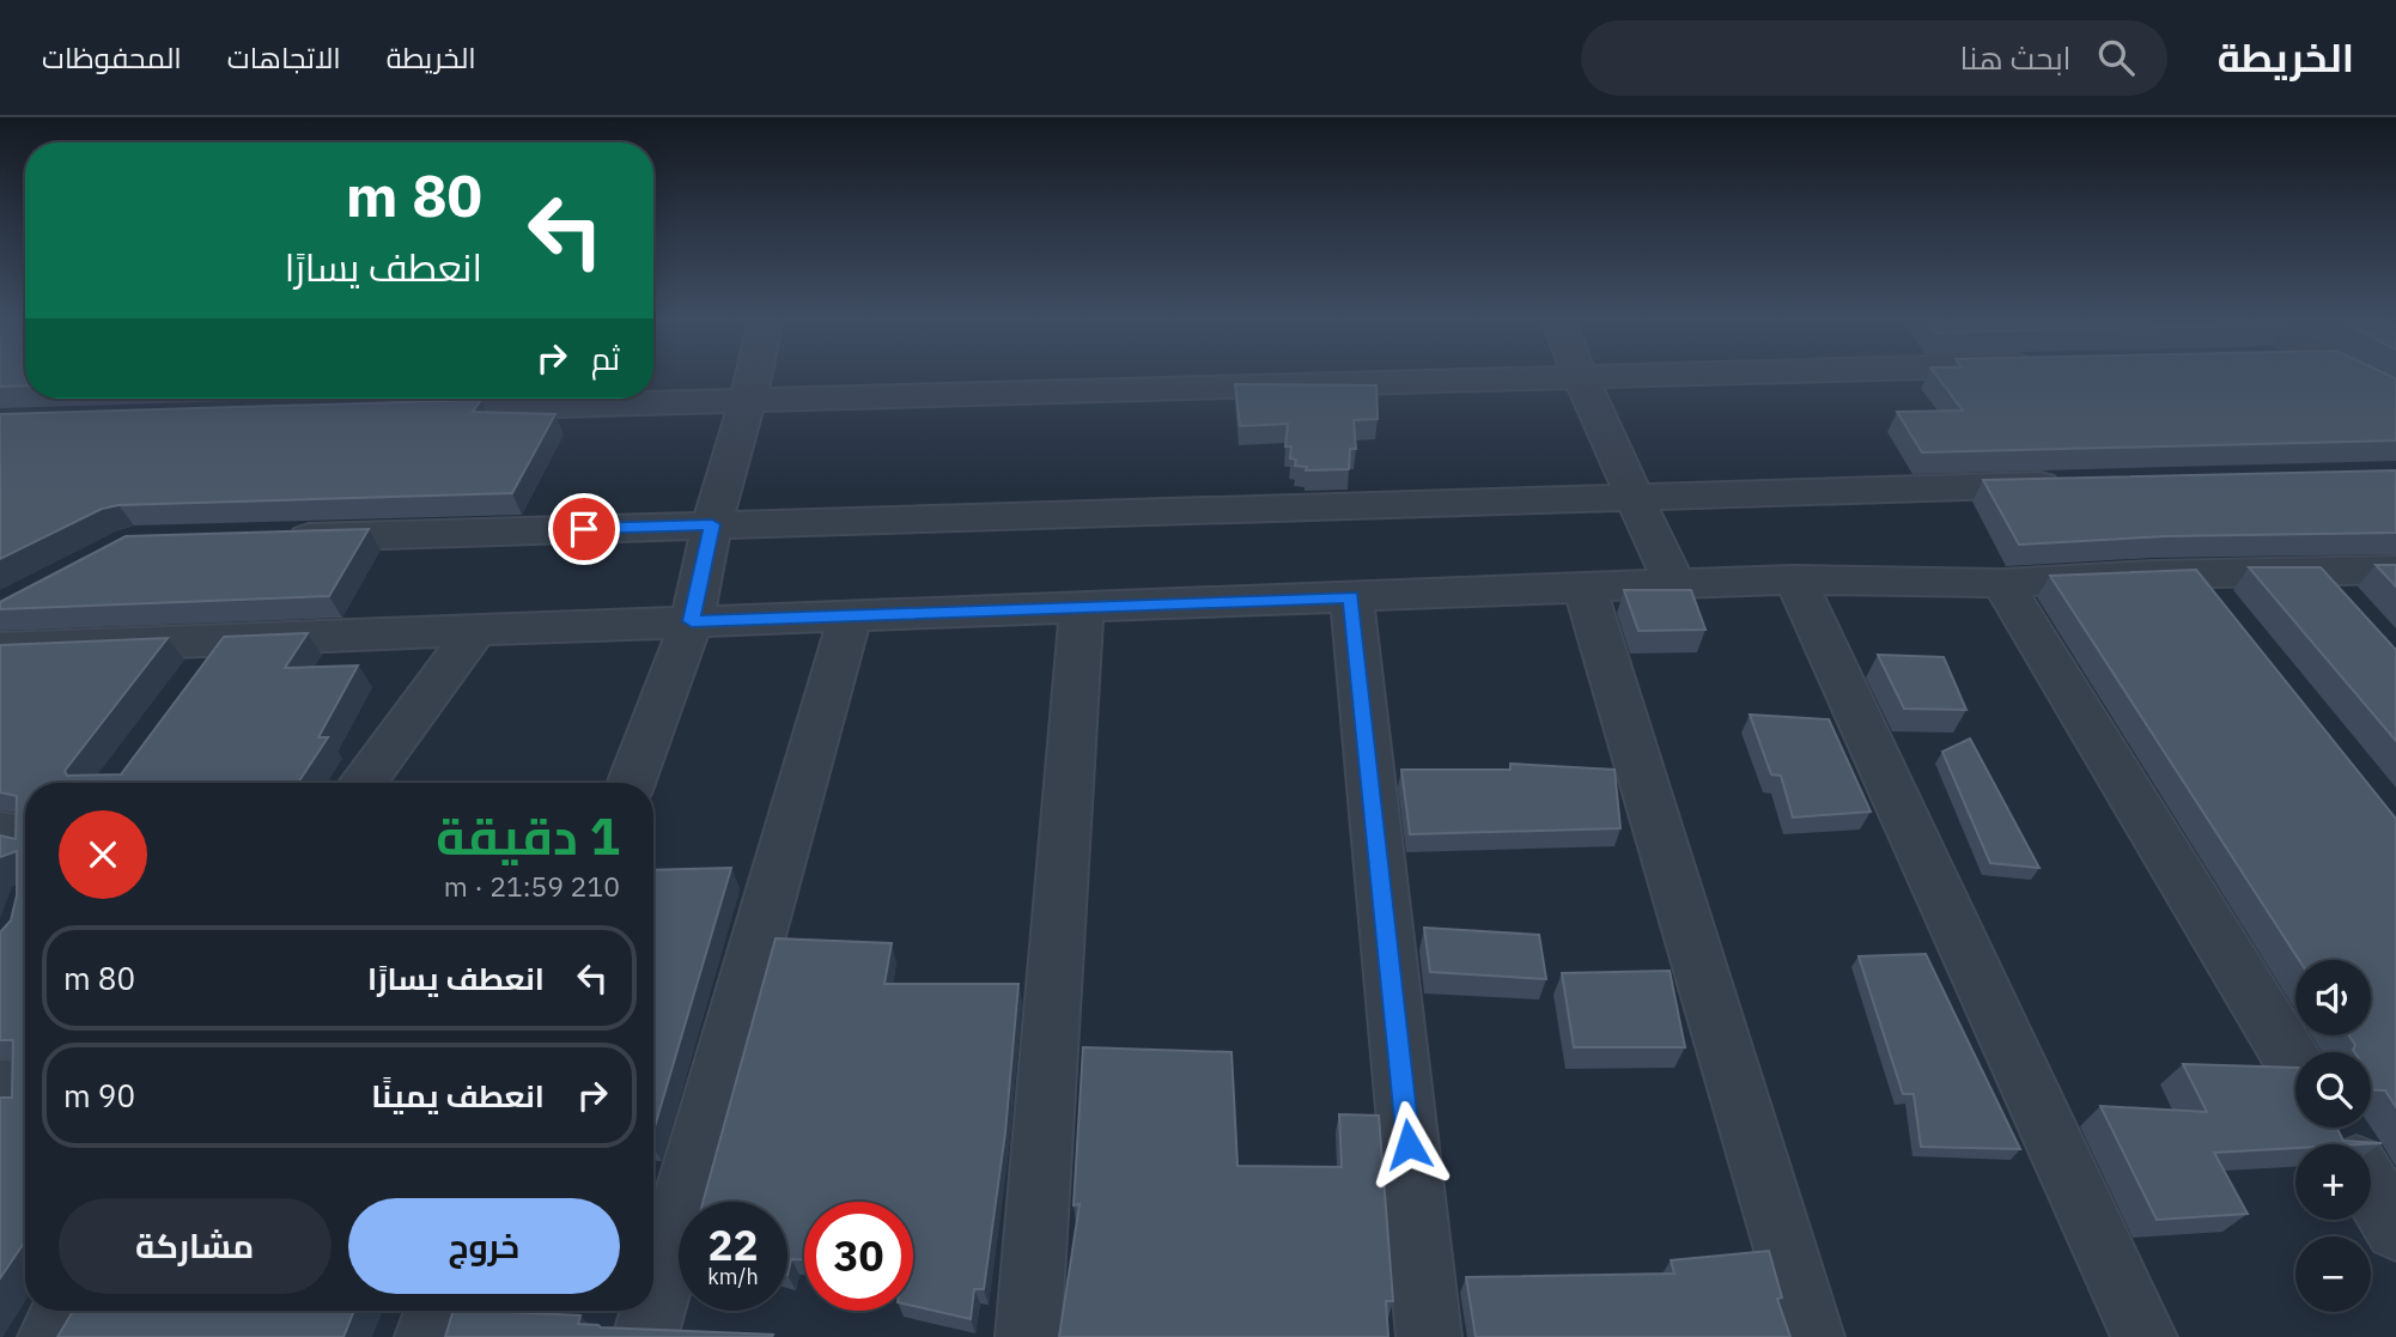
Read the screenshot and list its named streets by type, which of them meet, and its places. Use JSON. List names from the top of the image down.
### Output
{
  "page": {
    "header": "الخريطة",
    "search": "ابحث هنا",
    "nav": ["الخريطة", "الاتجاهات", "المحفوظات"],
    "turn": ["80 m", "انعطف يسارًا"],
    "then": "ثم",
    "heading": ["1 دقيقة", "210 m · 21:59"],
    "list": [
      {
        "name": "انعطف يسارًا",
        "value": "80 m"
      },
      {
        "name": "انعطف يمينًا",
        "value": "90 m"
      }
    ],
    "map_buttons": ["+", "−"],
    "buttons": ["خروج", "مشاركة"],
    "speed": "22 km/h",
    "limit": "30"
  }
}
